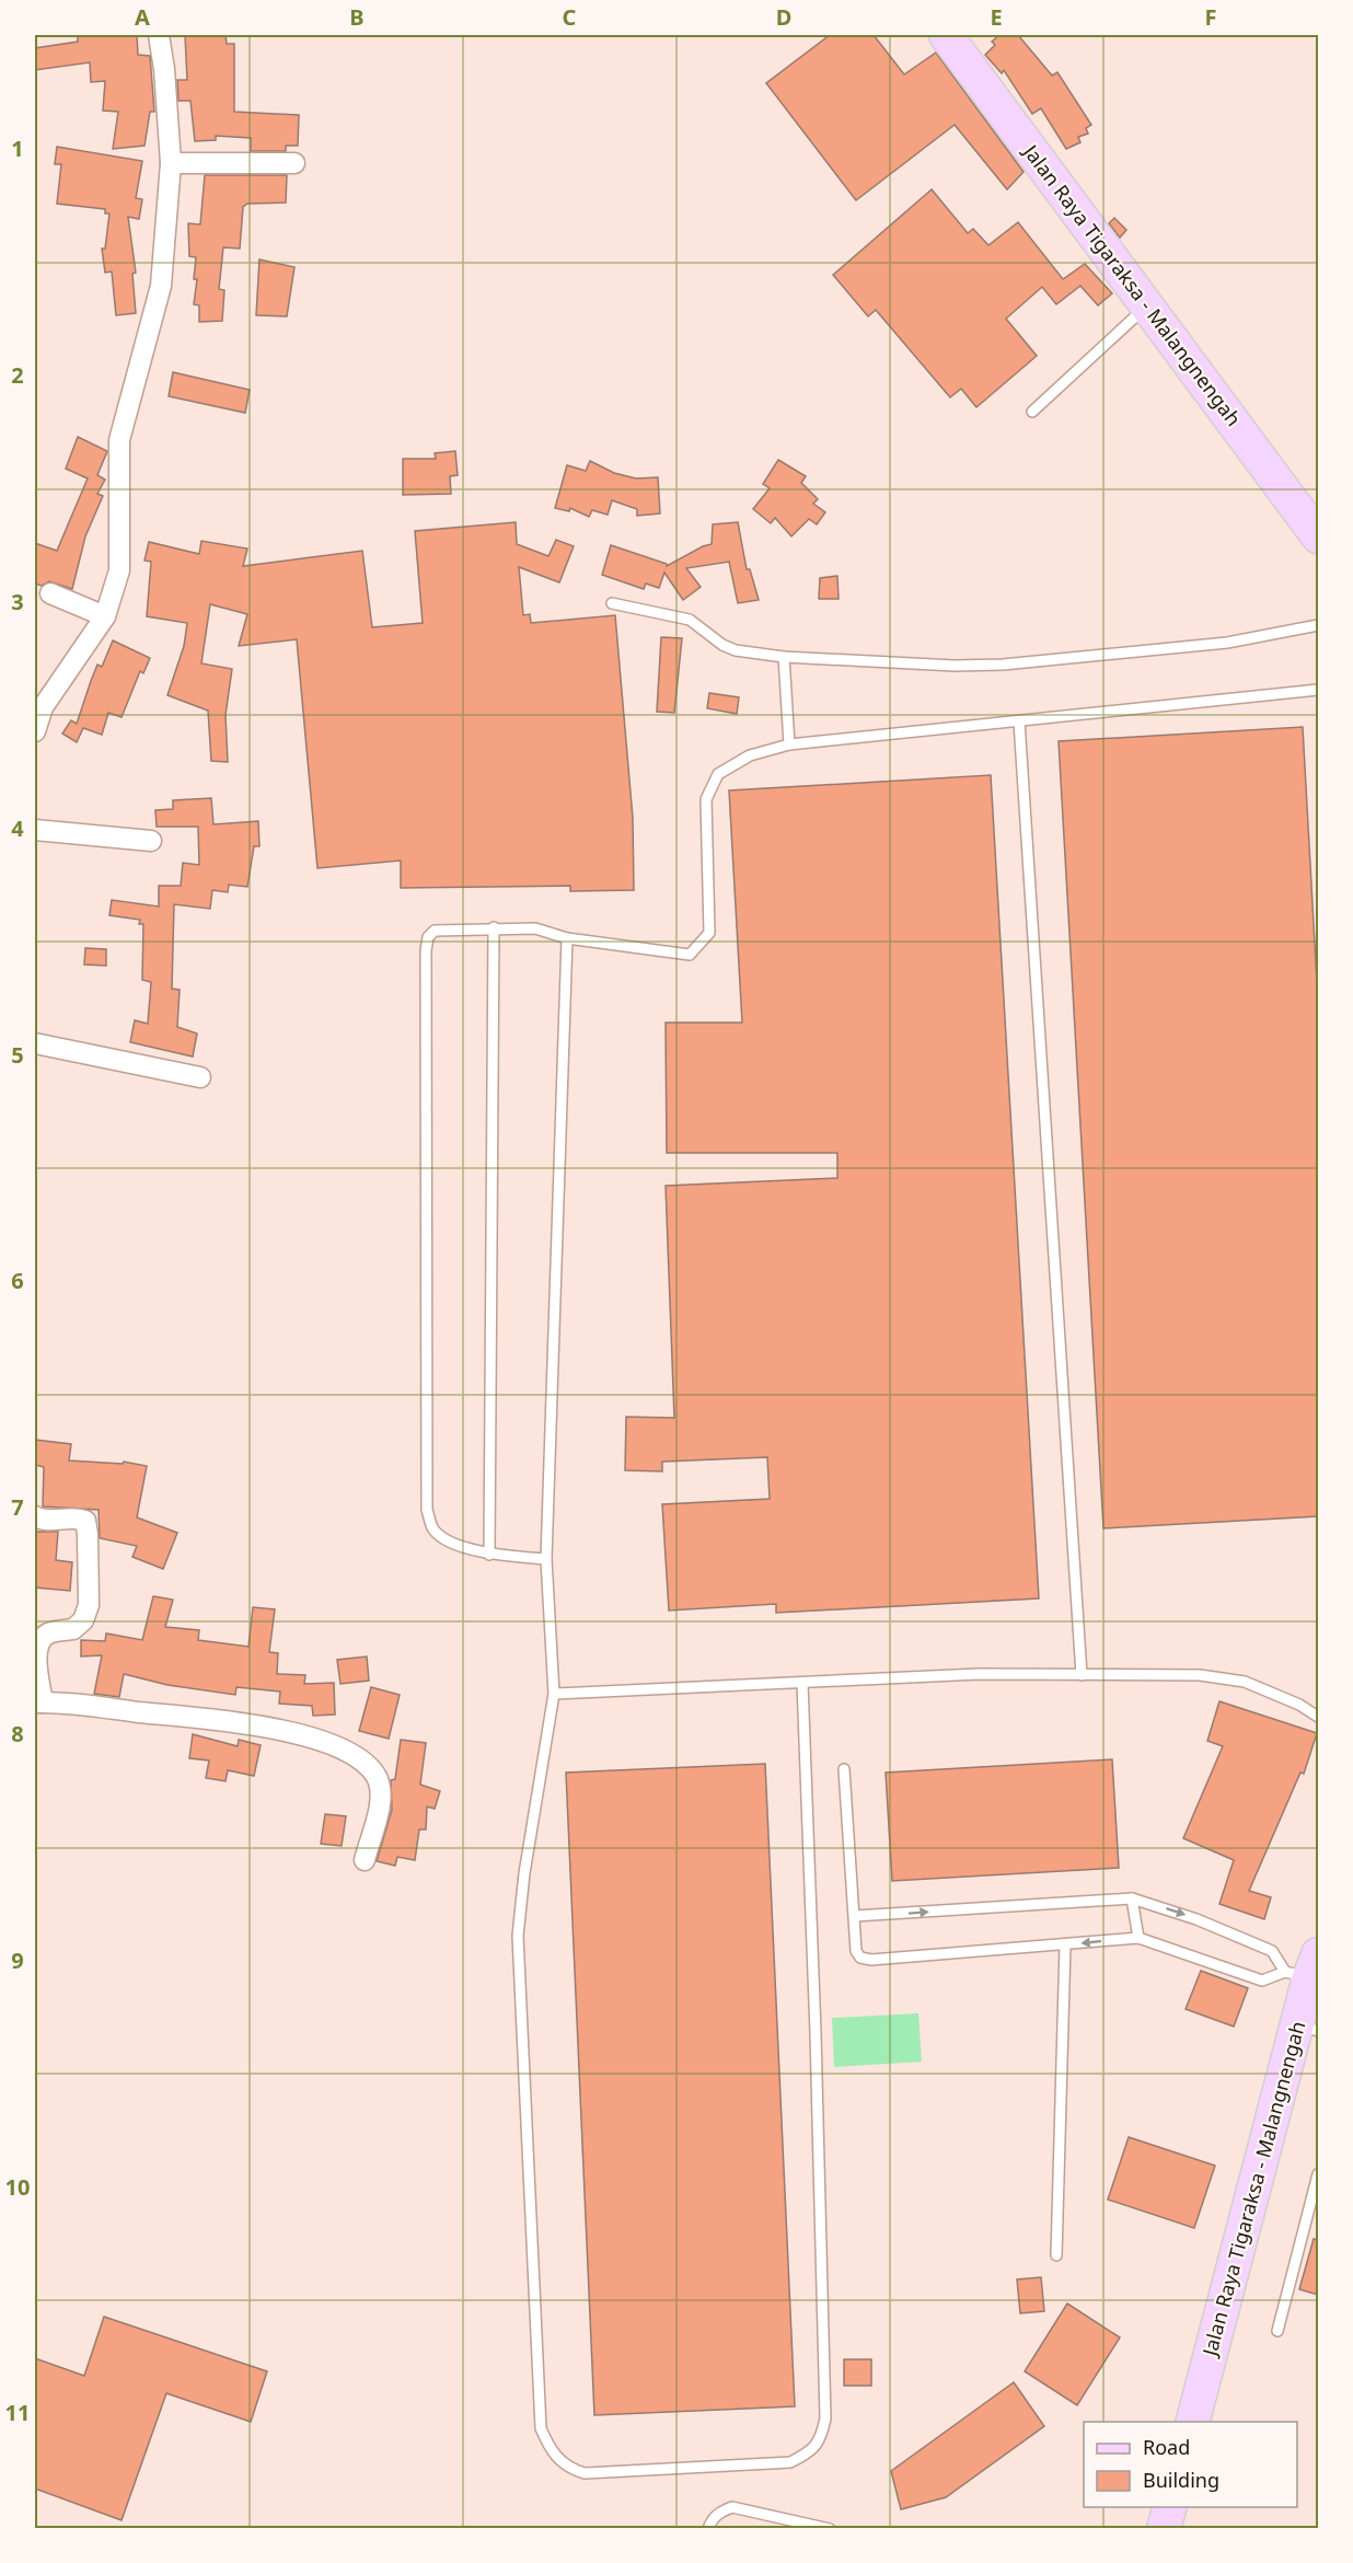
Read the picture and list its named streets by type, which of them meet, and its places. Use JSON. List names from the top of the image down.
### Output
{
  "streets": {
    "main road": ["Jalan Raya Tigaraksa - Malangnengah"]
  },
  "legend": ["Road", "Building"],
  "grid": {
    "columns": [
      "A",
      "B",
      "C",
      "D",
      "E",
      "F"
    ],
    "rows": [
      "1",
      "2",
      "3",
      "4",
      "5",
      "6",
      "7",
      "8",
      "9",
      "10",
      "11"
    ]
  }
}
